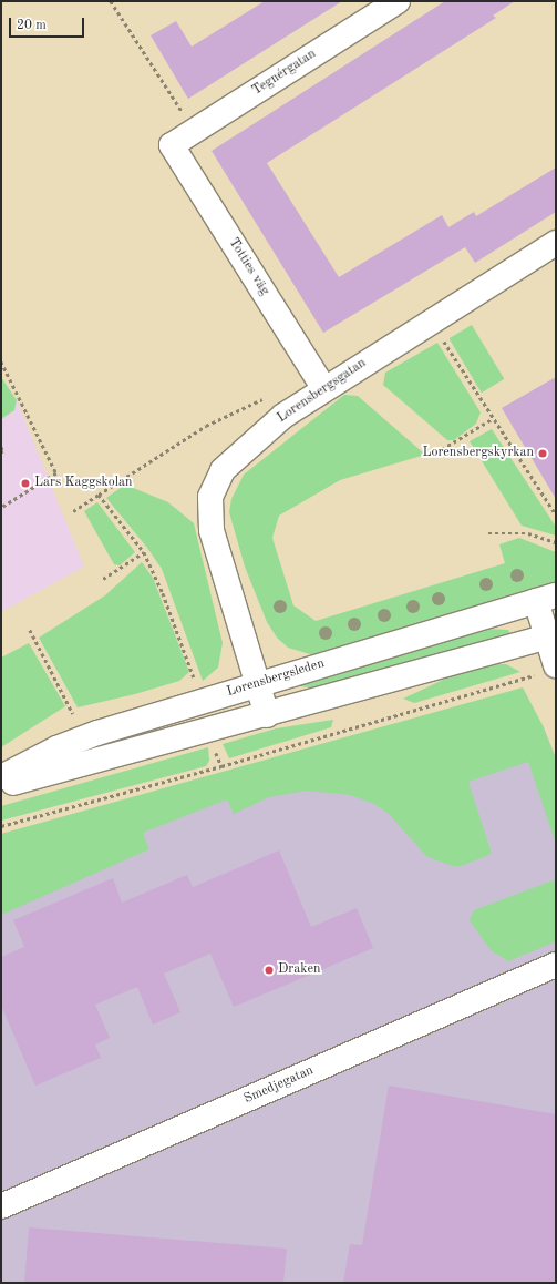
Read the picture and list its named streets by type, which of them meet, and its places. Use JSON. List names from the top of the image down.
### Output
{
  "streets": {
    "street": [
      "Tegnérgatan",
      "Totties väg",
      "Lorensbergsgatan",
      "Lorensbergsleden",
      "Smedjegatan"
    ]
  },
  "crossings": [
    ["Tegnérgatan", "Totties väg"],
    ["Totties väg", "Lorensbergsgatan"],
    ["Lorensbergsgatan", "Lorensbergsleden"]
  ],
  "places": ["Lorensbergskyrkan", "Lars Kaggskolan", "Draken"],
  "scale_bar": "20 m"
}
